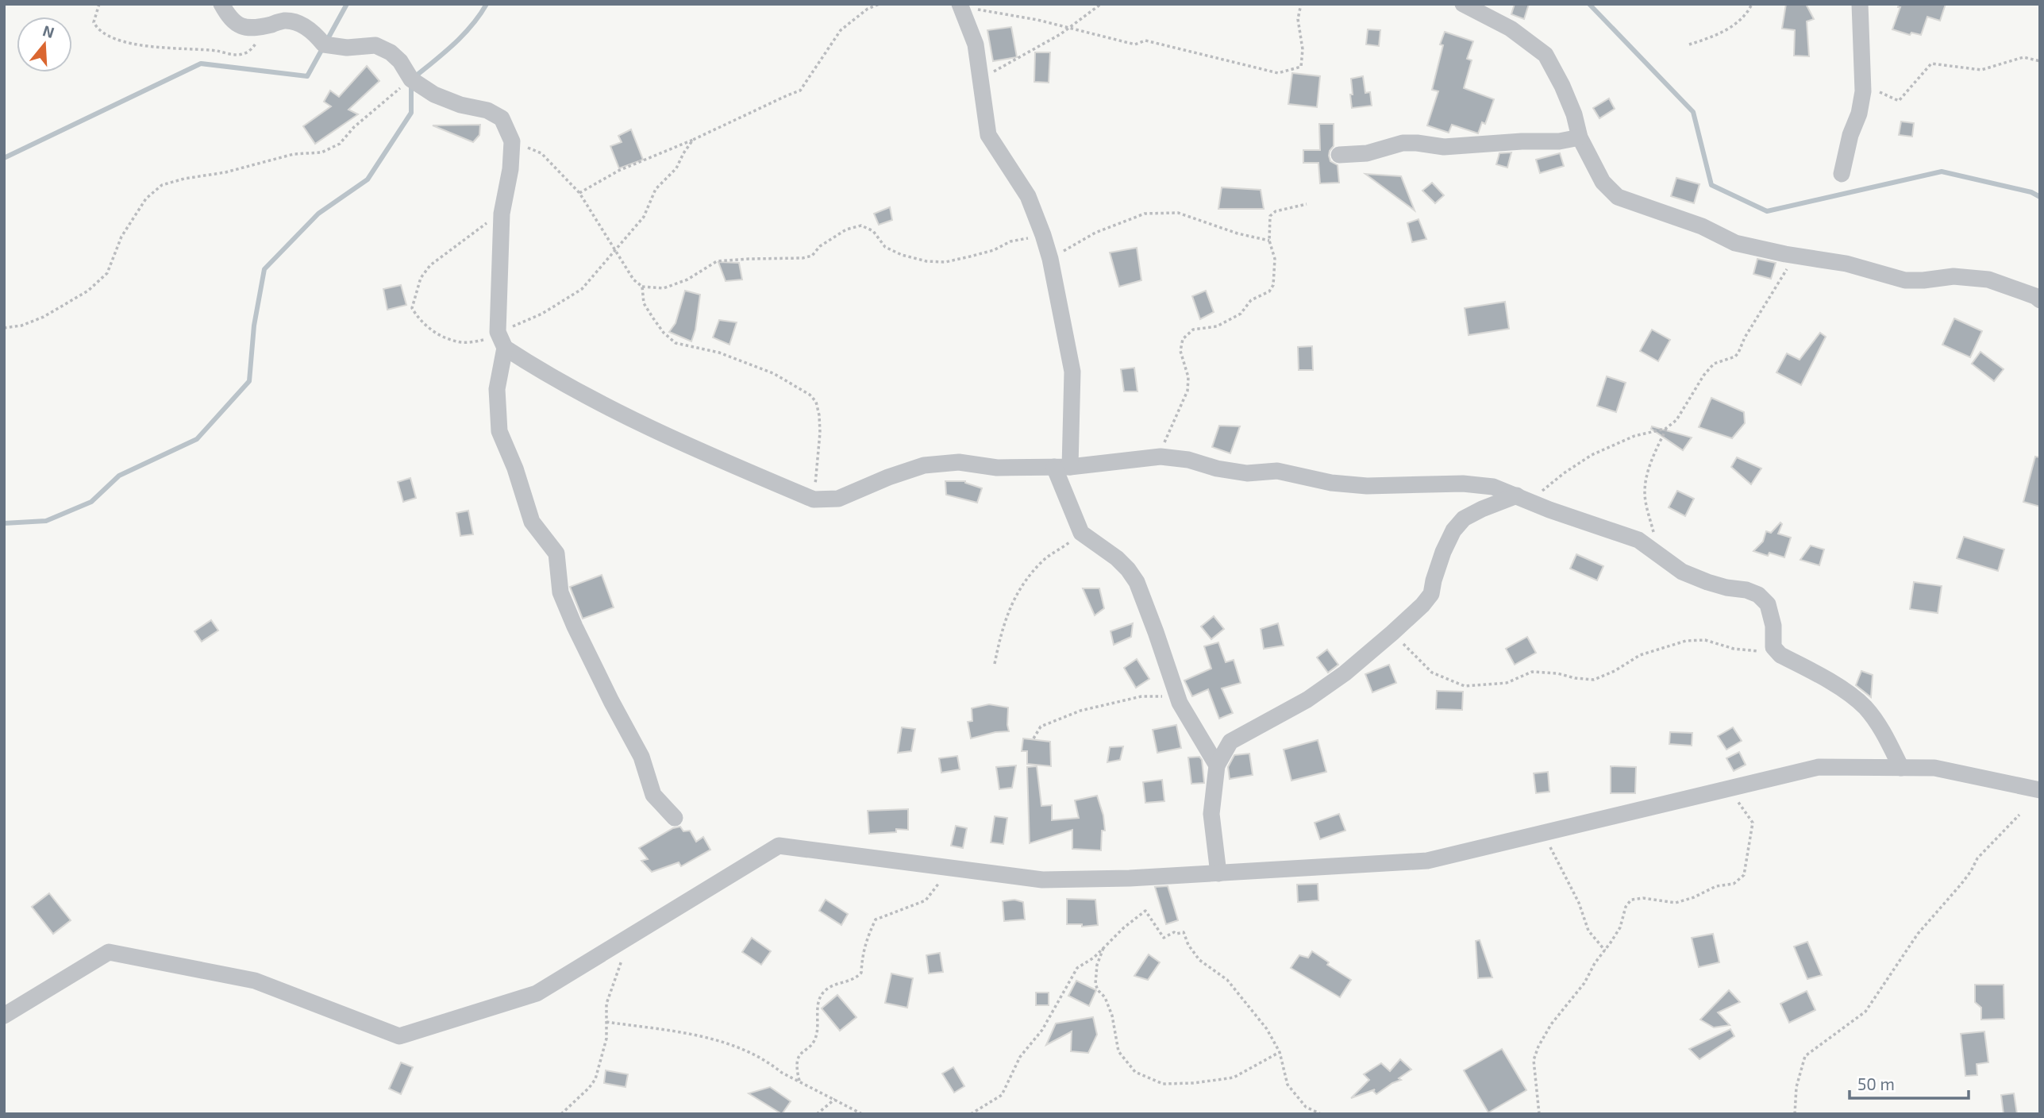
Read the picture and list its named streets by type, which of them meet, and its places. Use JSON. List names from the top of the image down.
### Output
{
  "scale_bar": "50 m",
  "north": "top"
}
